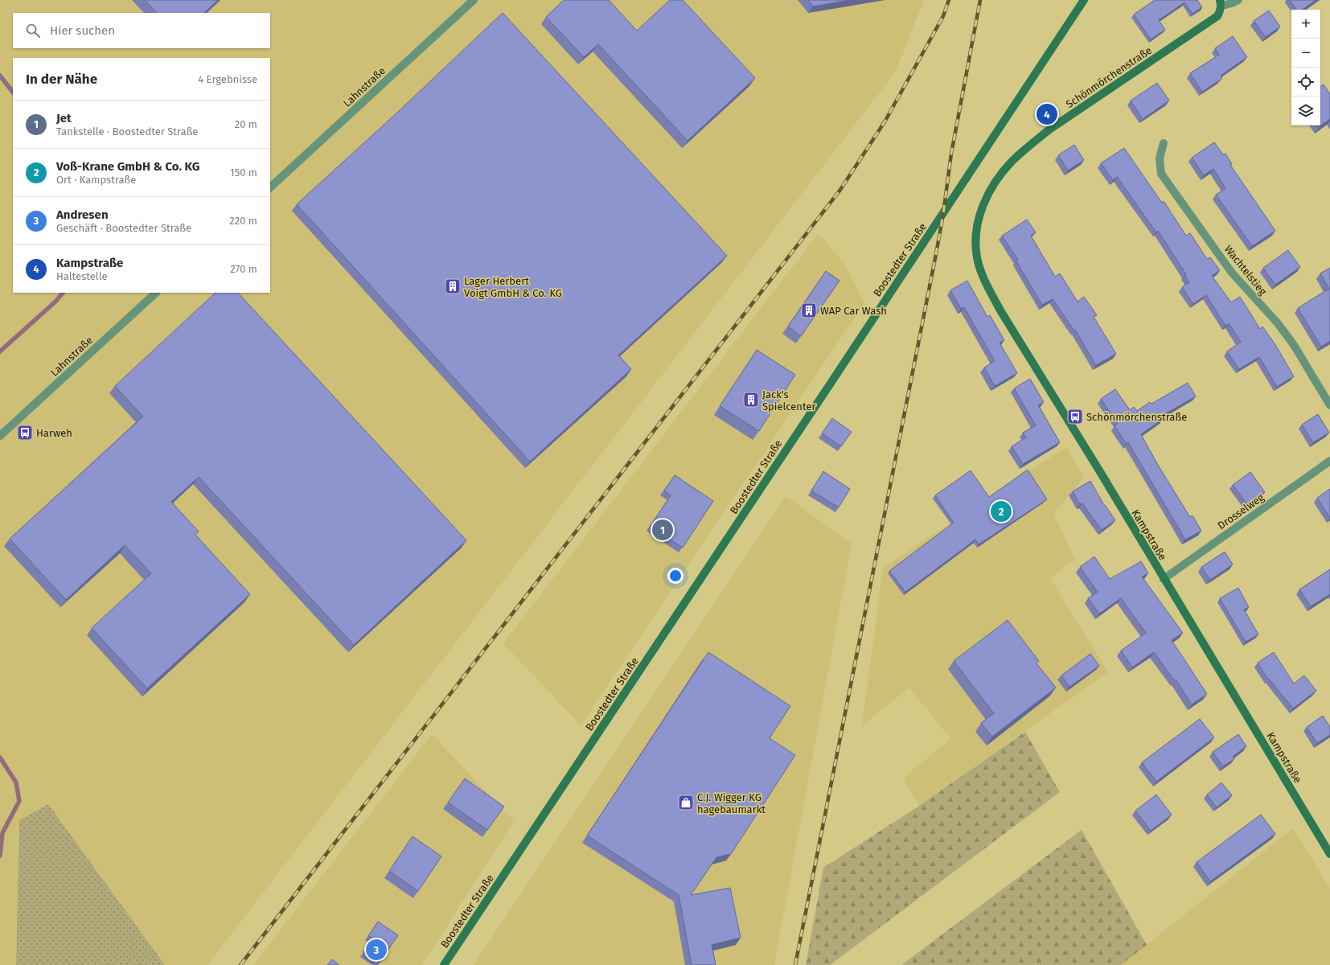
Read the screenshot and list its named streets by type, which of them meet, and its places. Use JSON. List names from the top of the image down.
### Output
{
  "streets": {
    "street": [
      "Schönmörchenstraße",
      "Lahnstraße",
      "Boostedter Straße",
      "Wachtelstieg",
      "Drosselweg",
      "Kampstraße"
    ]
  },
  "crossings": [
    ["Schönmörchenstraße", "Kampstraße"],
    ["Drosselweg", "Kampstraße"]
  ],
  "places": {
    "building": ["Lager Herbert Voigt GmbH & Co. KG", "WAP Car Wash", "Jack's Spielcenter"],
    "bus stop": ["Schönmörchenstraße", "Harweh"],
    "shop": ["C.J. Wigger KG hagebaumarkt"]
  },
  "page": {
    "map_buttons": ["+", "−"],
    "search": "Hier suchen",
    "heading": ["In der Nähe", "4 Ergebnisse"],
    "list": [
      {
        "mark": "1",
        "name": "Jet",
        "note": "Tankstelle · Boostedter Straße",
        "value": "20 m"
      },
      {
        "mark": "2",
        "name": "Voß-Krane GmbH & Co. KG",
        "note": "Ort · Kampstraße",
        "value": "150 m"
      },
      {
        "mark": "3",
        "name": "Andresen",
        "note": "Geschäft · Boostedter Straße",
        "value": "220 m"
      },
      {
        "mark": "4",
        "name": "Kampstraße",
        "note": "Haltestelle",
        "value": "270 m"
      }
    ],
    "pins": [
      "4",
      "2",
      "1",
      "3"
    ]
  }
}
